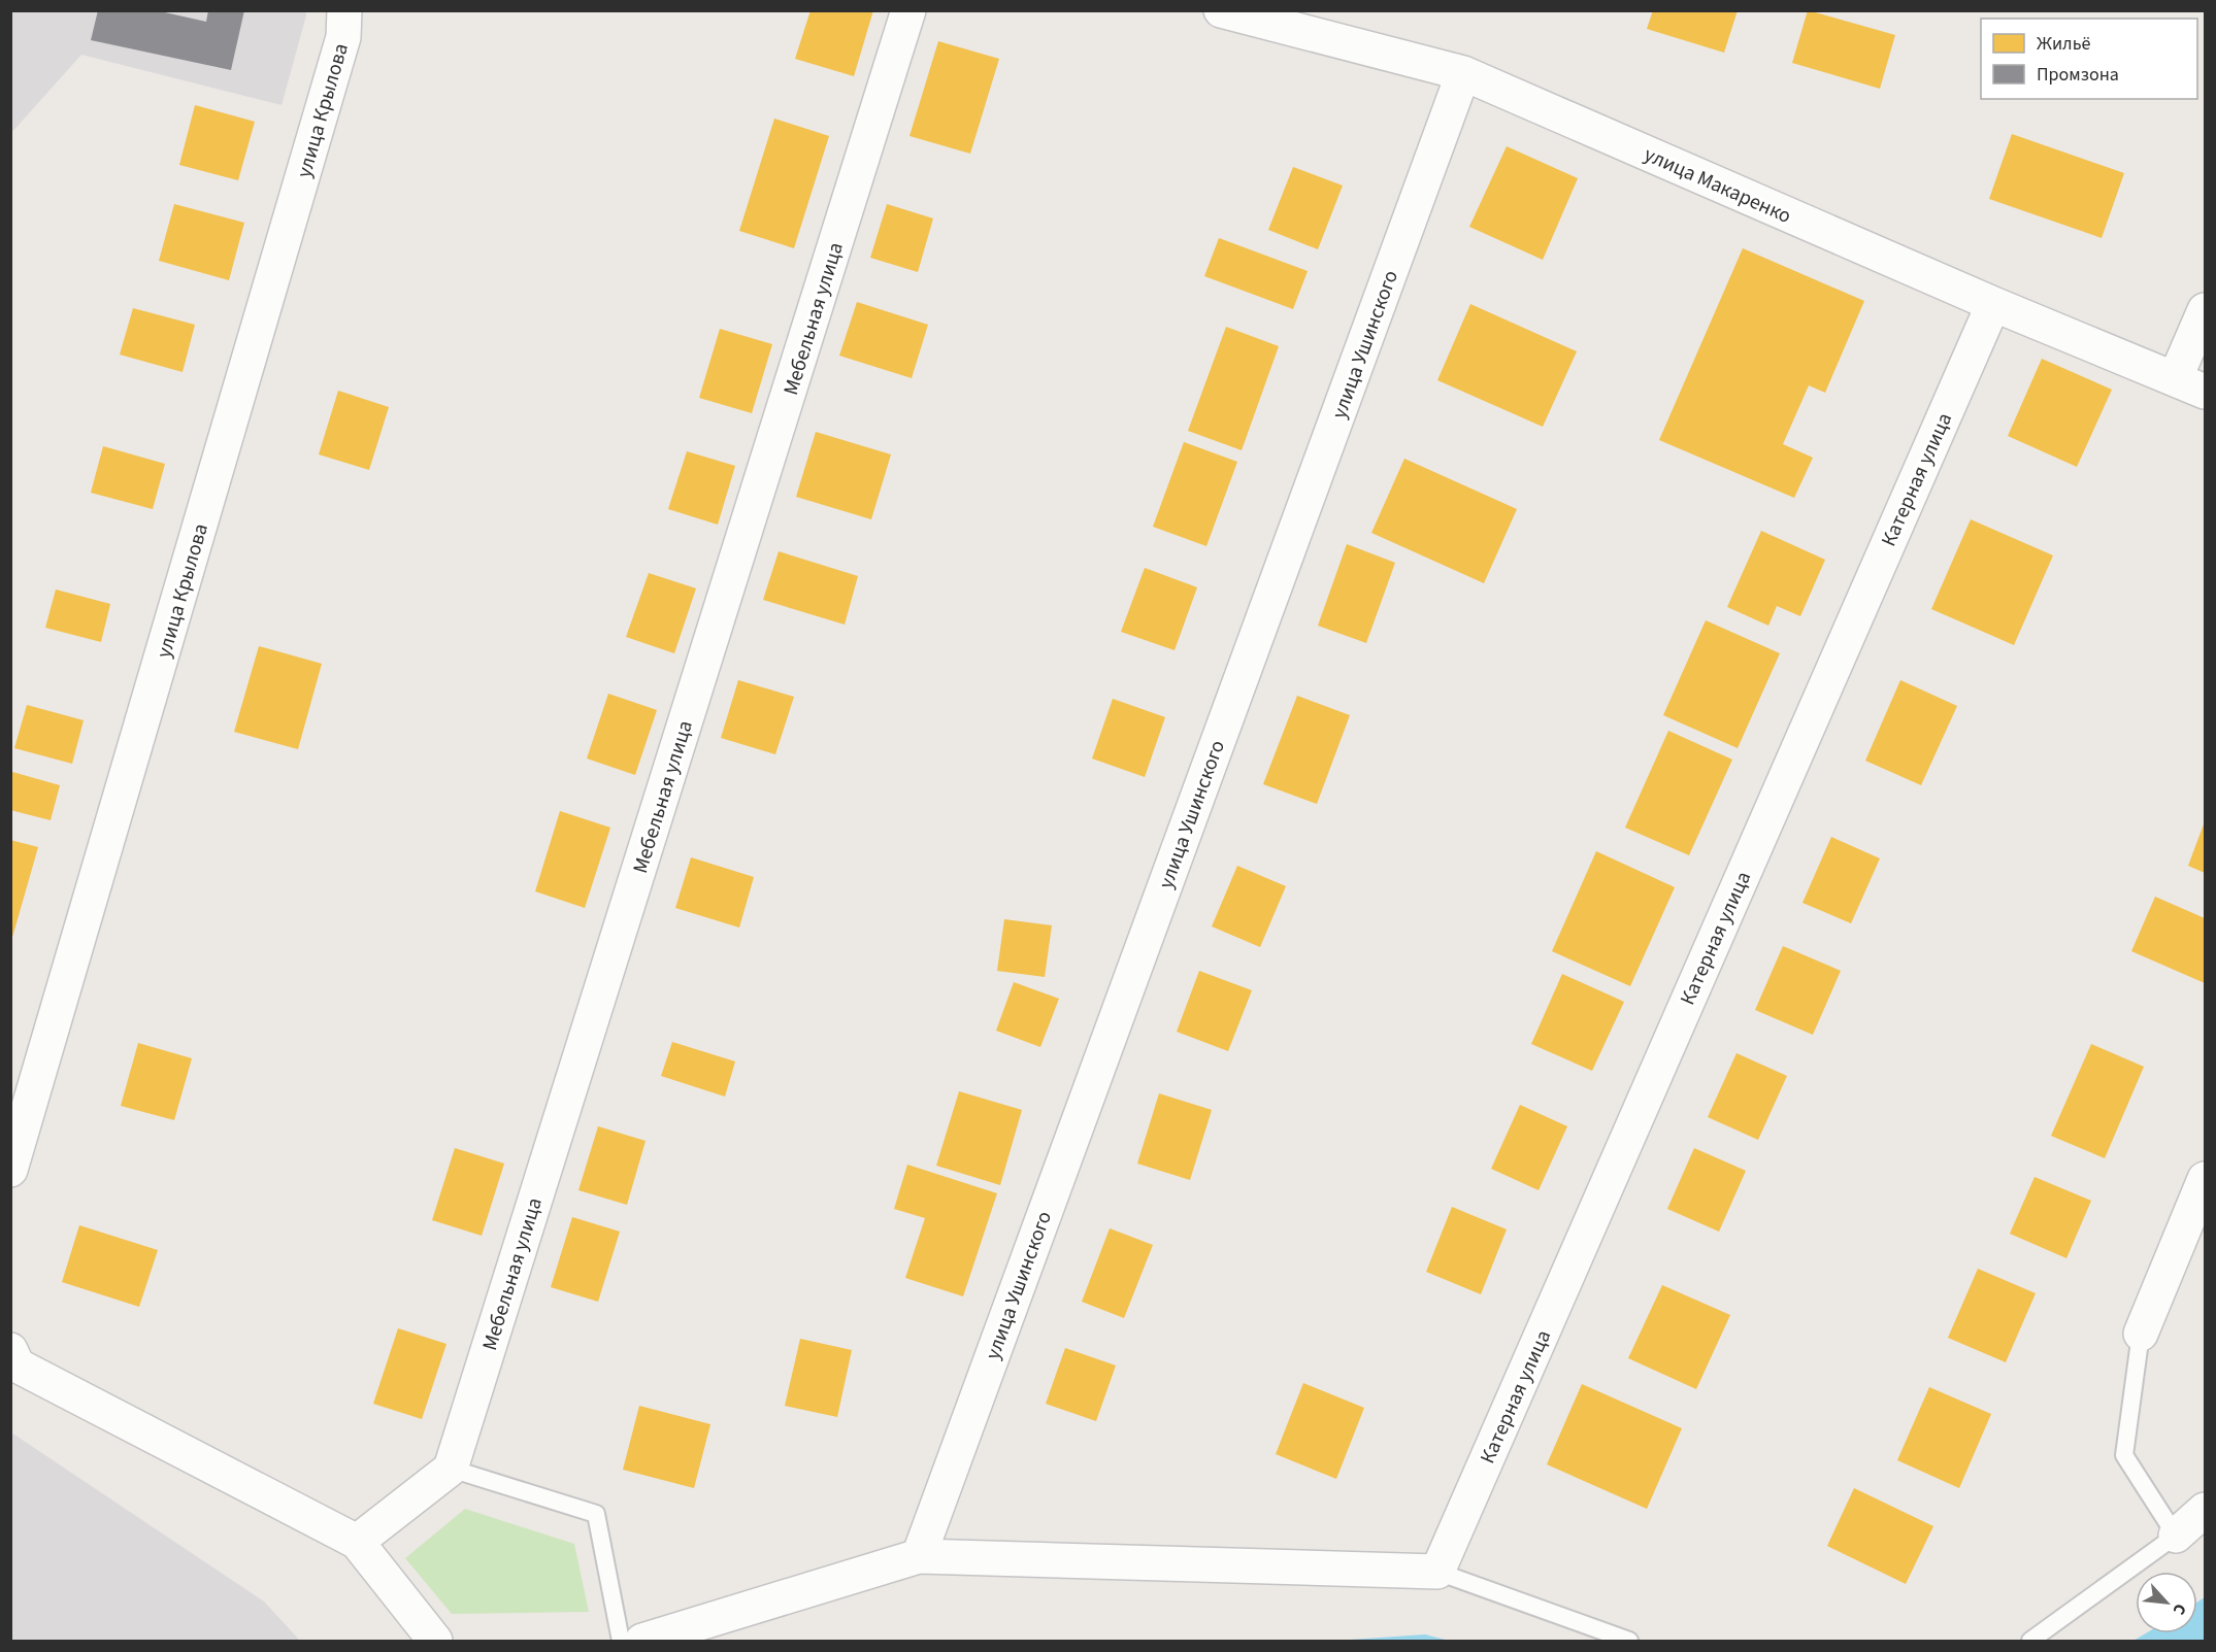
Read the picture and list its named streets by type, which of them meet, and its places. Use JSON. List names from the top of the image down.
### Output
{
  "streets": {
    "street": [
      "улица Крылова",
      "улица Макаренко",
      "Мебельная улица",
      "улица Ушинского",
      "Катерная улица"
    ]
  },
  "crossings": [
    ["улица Макаренко", "улица Ушинского"],
    ["улица Макаренко", "Катерная улица"]
  ],
  "legend": ["Жильё", "Промзона"],
  "north": "bottom right"
}
